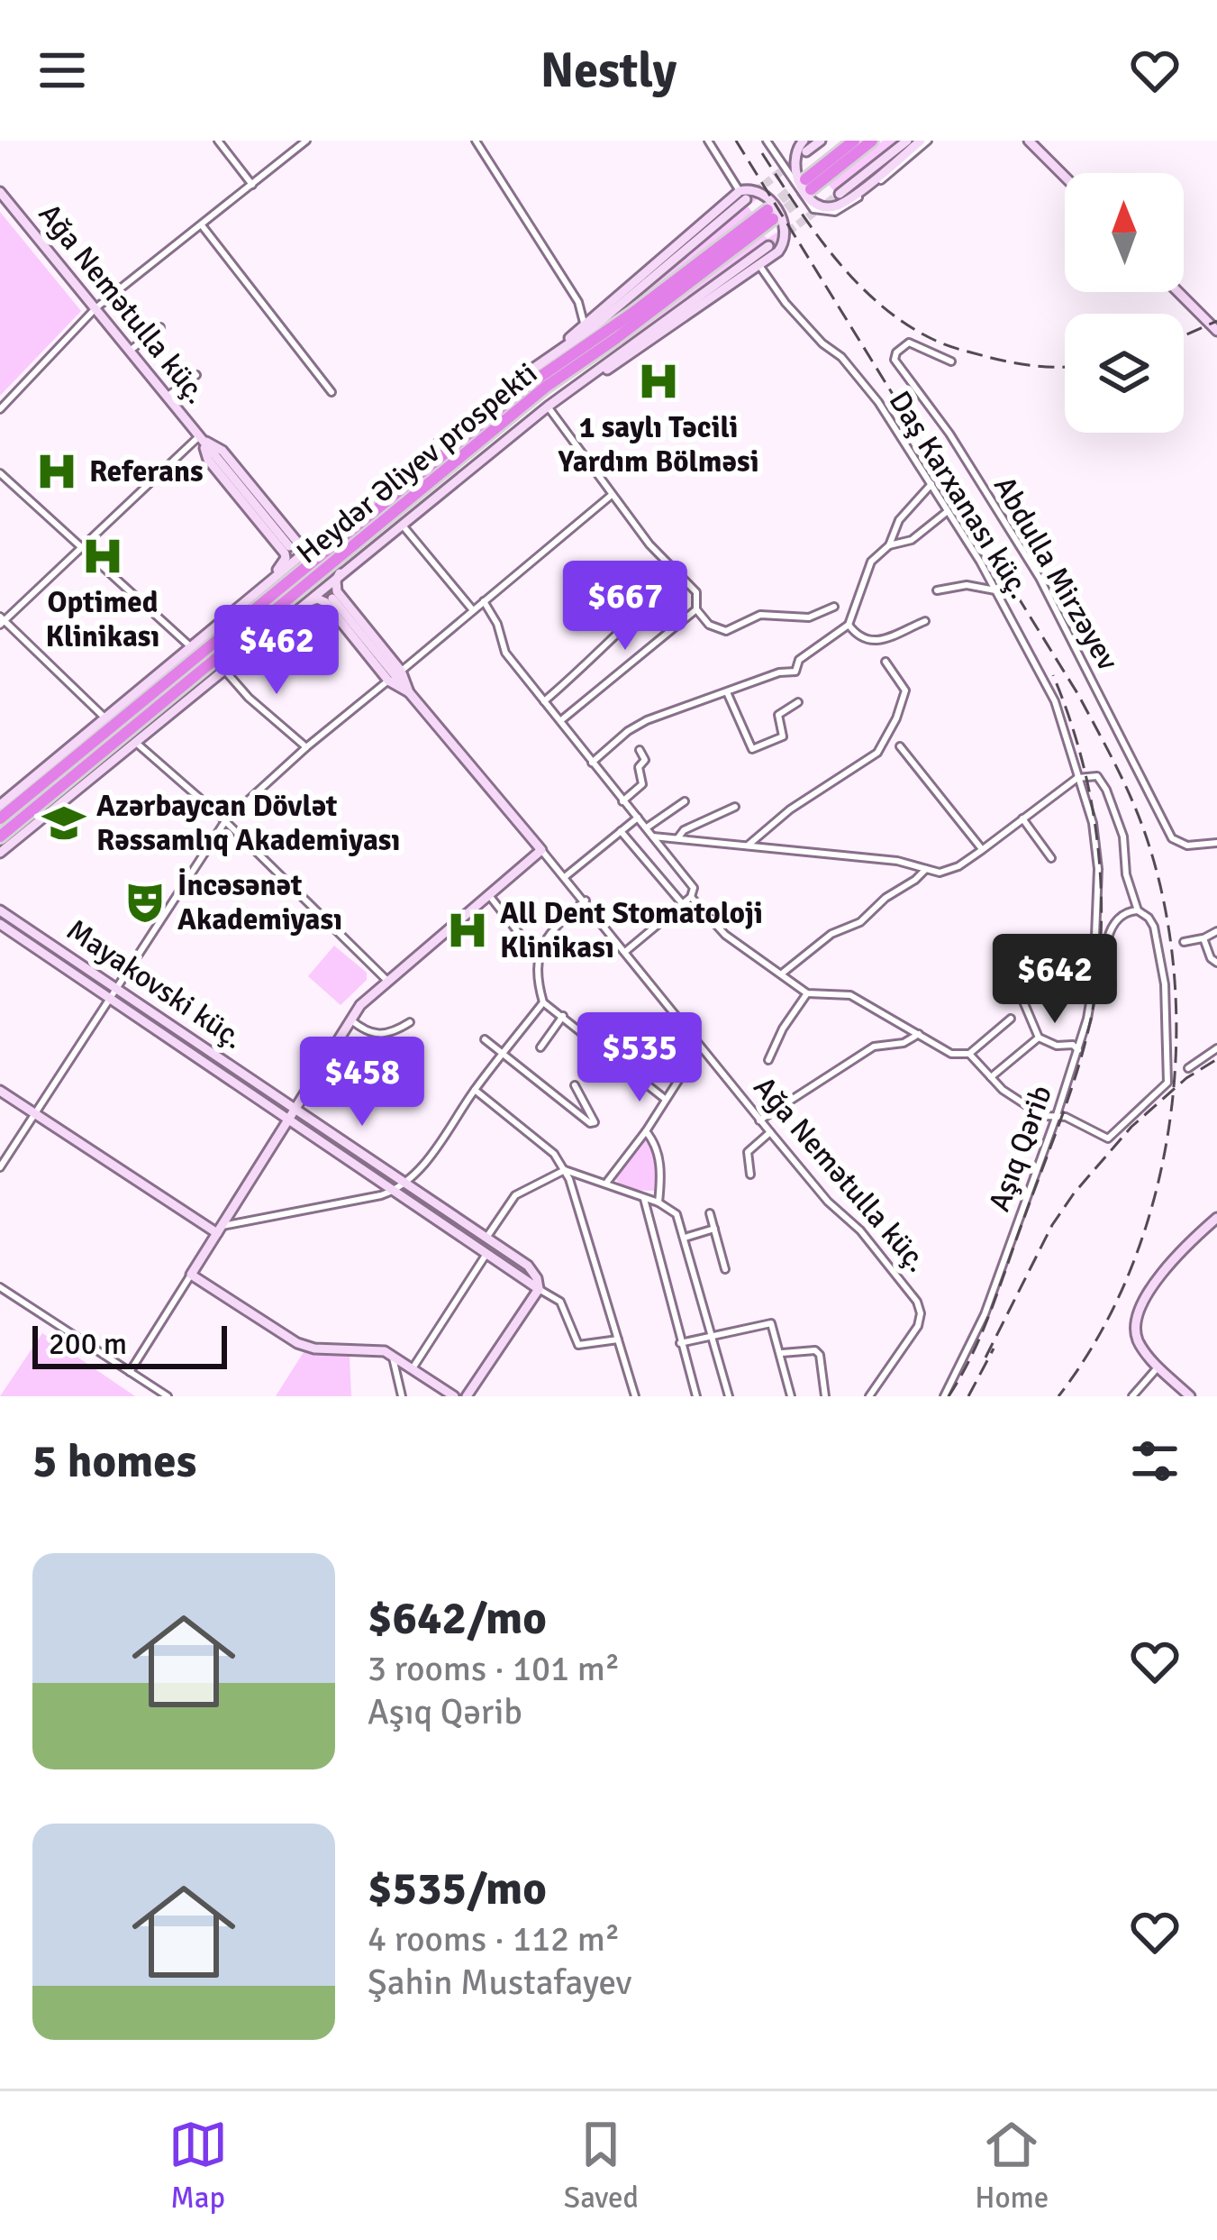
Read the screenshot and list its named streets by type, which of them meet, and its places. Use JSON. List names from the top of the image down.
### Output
{
  "streets": {
    "highway": ["Heydər Əliyev prospekti"],
    "street": [
      "Ağa Nemətulla küç.",
      "Daş Karxanası küç.",
      "Abdulla Mirzəyev",
      "Mayakovski küç.",
      "Aşıq Qərib"
    ]
  },
  "crossings": [
    ["Daş Karxanası küç.", "Aşıq Qərib"]
  ],
  "places": {
    "hospital": [
      "1 saylı Təcili Yardım Bölməsi",
      "Referans",
      "Optimed Klinikası",
      "All Dent Stomatoloji Klinikası"
    ],
    "school or university": ["Azərbaycan Dövlət Rəssamlıq Akademiyası"],
    "theatre": ["İncəsənət Akademiyası"]
  },
  "scale_bar": "200 m",
  "north": "top",
  "page": {
    "header": "Nestly",
    "price": [
      "$667",
      "$462",
      "$642",
      "$535",
      "$458"
    ],
    "scale": "200 m",
    "heading": "5 homes",
    "list": [
      {
        "name": "$642/mo",
        "note": "3 rooms · 101 m² · Aşıq Qərib"
      },
      {
        "name": "$535/mo",
        "note": "4 rooms · 112 m² · Şahin Mustafayev"
      }
    ],
    "tabs": ["Map", "Saved", "Home"]
  }
}
